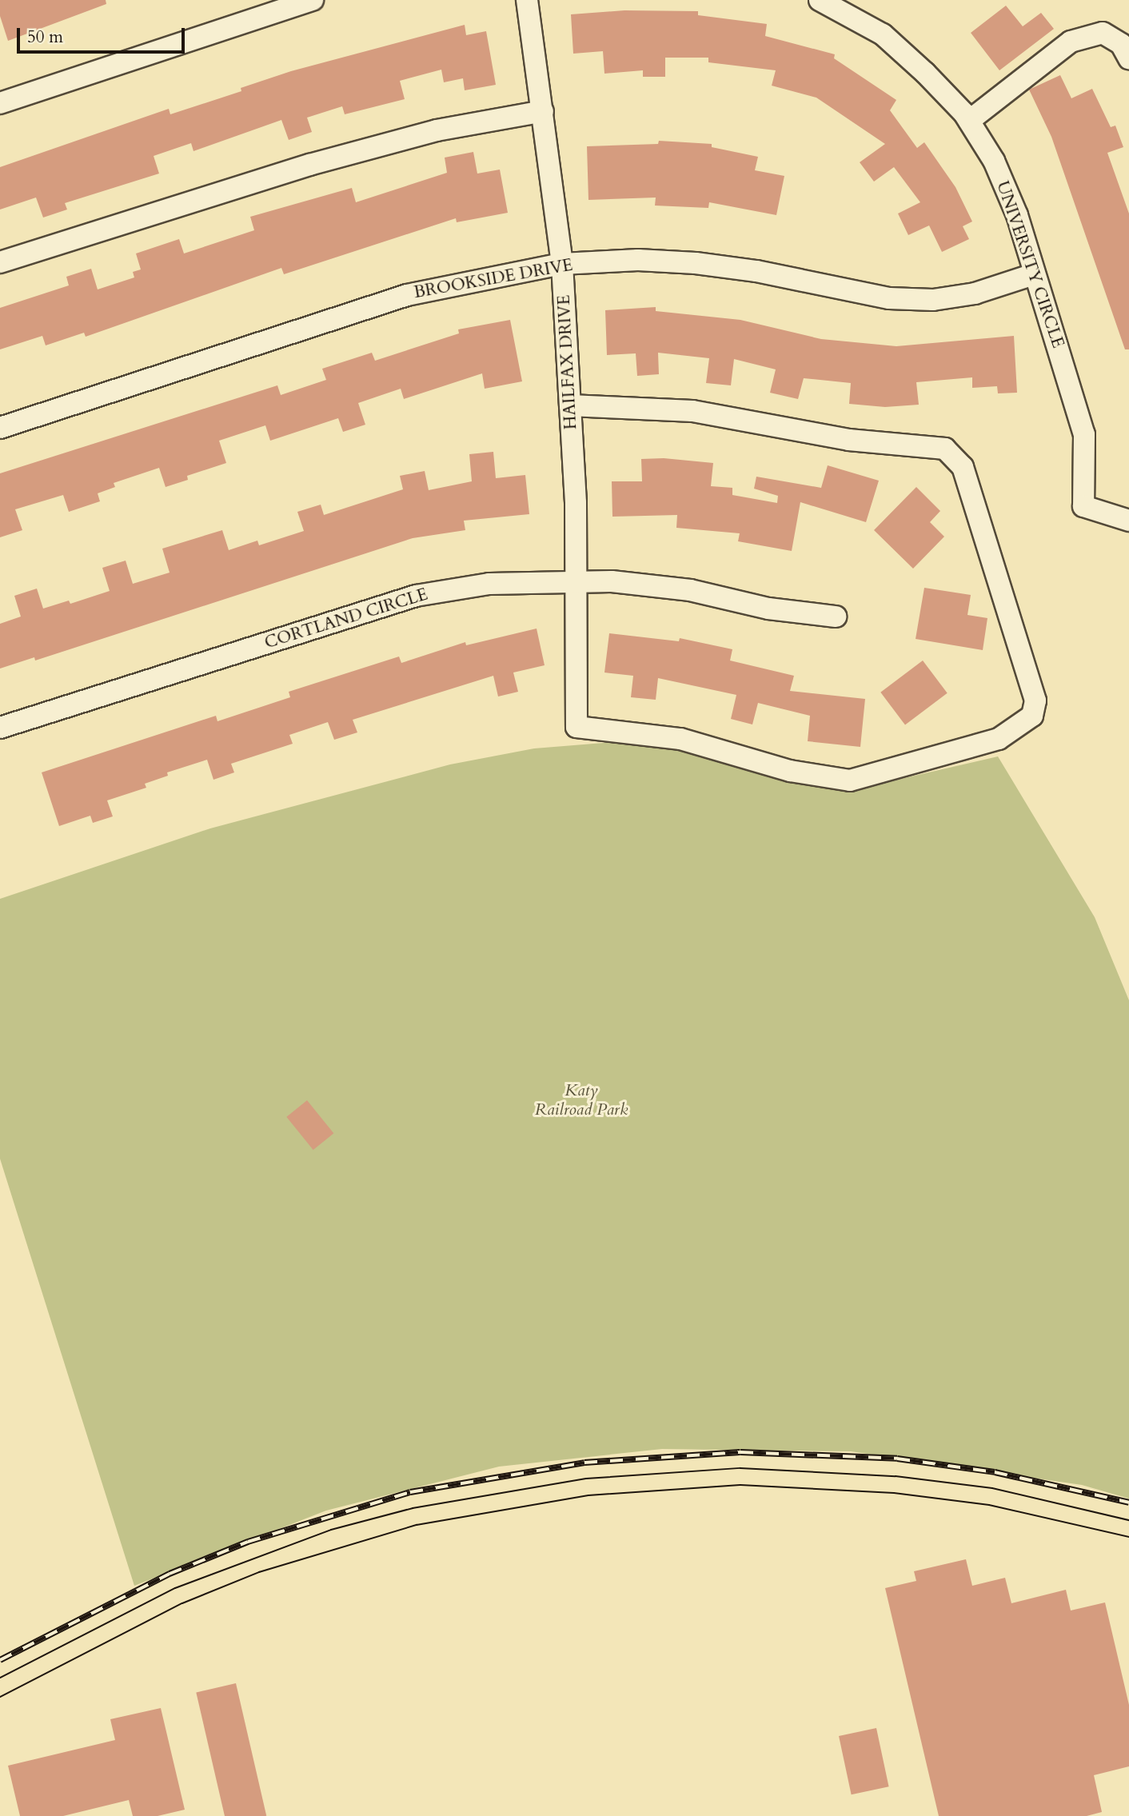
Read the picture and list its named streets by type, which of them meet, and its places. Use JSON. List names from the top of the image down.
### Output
{
  "streets": {
    "street": [
      "UNIVERSITY CIRCLE",
      "BROOKSIDE DRIVE",
      "HAILFAX DRIVE",
      "CORTLAND CIRCLE"
    ]
  },
  "crossings": [
    ["UNIVERSITY CIRCLE", "BROOKSIDE DRIVE"],
    ["BROOKSIDE DRIVE", "HAILFAX DRIVE"],
    ["HAILFAX DRIVE", "CORTLAND CIRCLE"]
  ],
  "parks": ["Katy Railroad Park"],
  "scale_bar": "50 m"
}
